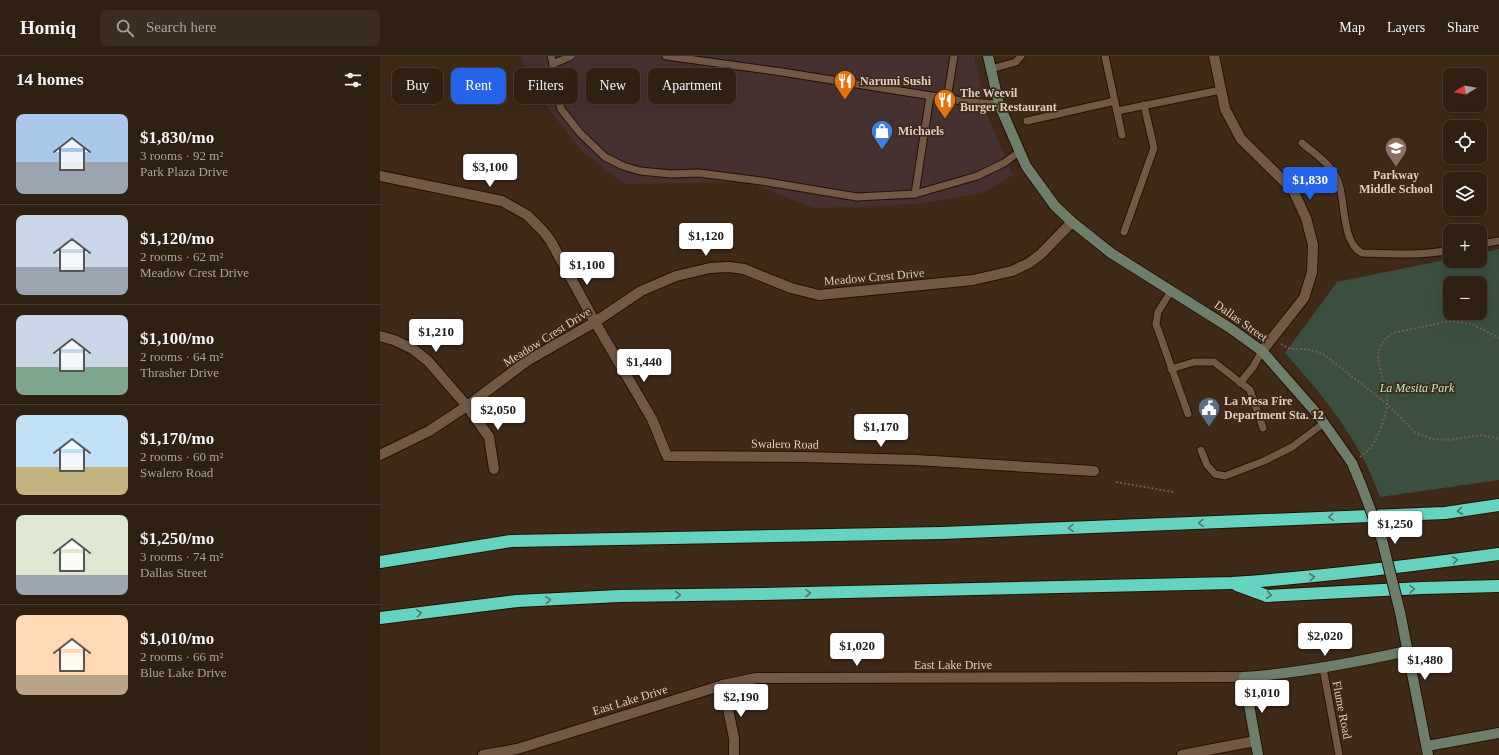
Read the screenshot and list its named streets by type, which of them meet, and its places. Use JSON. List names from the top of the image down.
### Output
{
  "streets": {
    "street": [
      "Meadow Crest Drive",
      "Dallas Street",
      "Swalero Road",
      "East Lake Drive"
    ],
    "lane": ["Flume Road"]
  },
  "crossings": [
    ["Meadow Crest Drive", "Dallas Street"],
    ["Meadow Crest Drive", "Swalero Road"],
    ["Dallas Street", "East Lake Drive"],
    ["East Lake Drive", "Flume Road"]
  ],
  "parks": ["La Mesita Park"],
  "places": {
    "restaurant": ["Narumi Sushi", "The Weevil Burger Restaurant"],
    "shop": ["Michaels"],
    "school or university": ["Parkway Middle School"],
    "public building": ["La Mesa Fire Department Sta. 12"]
  },
  "north": "left",
  "page": {
    "header": "Homiq",
    "search": "Search here",
    "nav": ["Map", "Layers", "Share"],
    "heading": "14 homes",
    "map_buttons": ["+", "−"],
    "chip": [
      "Buy",
      "Rent",
      "Filters",
      "New",
      "Apartment"
    ],
    "list": [
      {
        "name": "$1,830/mo",
        "note": "3 rooms · 92 m² · Park Plaza Drive"
      },
      {
        "name": "$1,120/mo",
        "note": "2 rooms · 62 m² · Meadow Crest Drive"
      },
      {
        "name": "$1,100/mo",
        "note": "2 rooms · 64 m² · Thrasher Drive"
      },
      {
        "name": "$1,170/mo",
        "note": "2 rooms · 60 m² · Swalero Road"
      },
      {
        "name": "$1,250/mo",
        "note": "3 rooms · 74 m² · Dallas Street"
      },
      {
        "name": "$1,010/mo",
        "note": "2 rooms · 66 m² · Blue Lake Drive"
      }
    ],
    "price": [
      "$3,100",
      "$1,830",
      "$1,120",
      "$1,100",
      "$1,210",
      "$1,440",
      "$2,050",
      "$1,170",
      "$1,250",
      "$2,020",
      "$1,020",
      "$1,480",
      "$1,010",
      "$2,190"
    ]
  }
}
